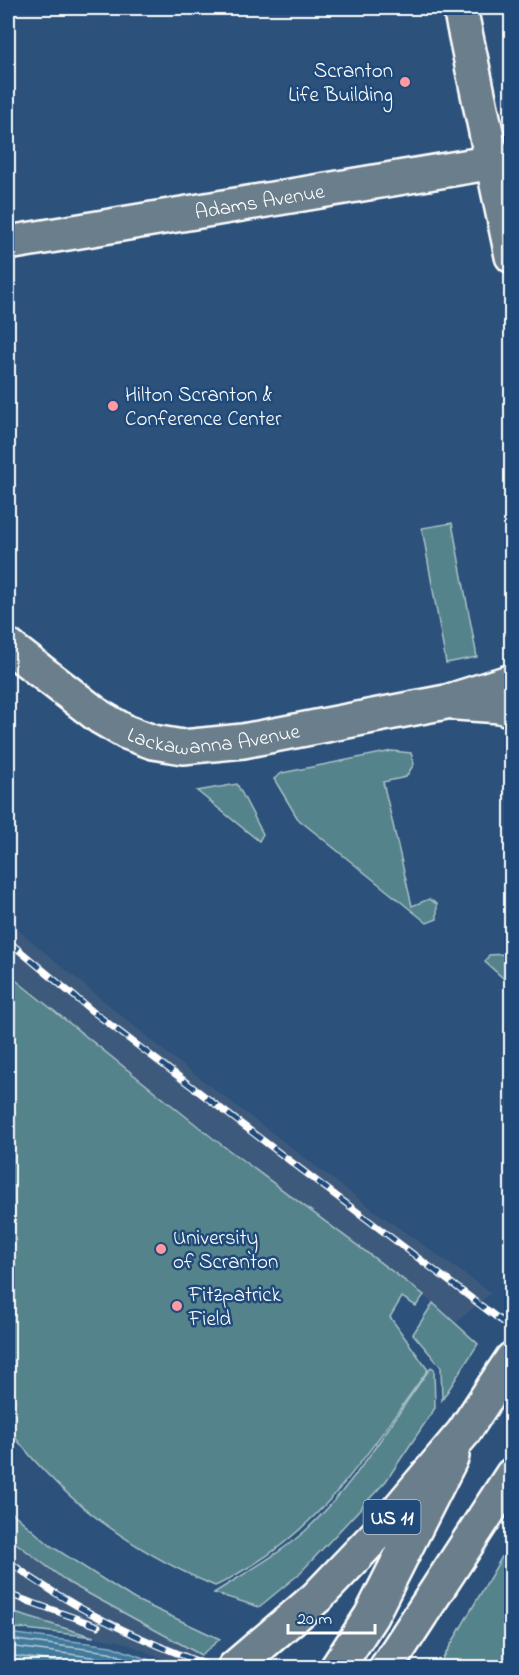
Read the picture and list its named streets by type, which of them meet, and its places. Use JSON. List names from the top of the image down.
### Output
{
  "streets": {
    "main road": ["Adams Avenue", "Lackawanna Avenue", "US 11"]
  },
  "places": [
    "Scranton Life Building",
    "Hilton Scranton & Conference Center",
    "University of Scranton",
    "Fitzpatrick Field"
  ],
  "scale_bar": "20 m"
}
